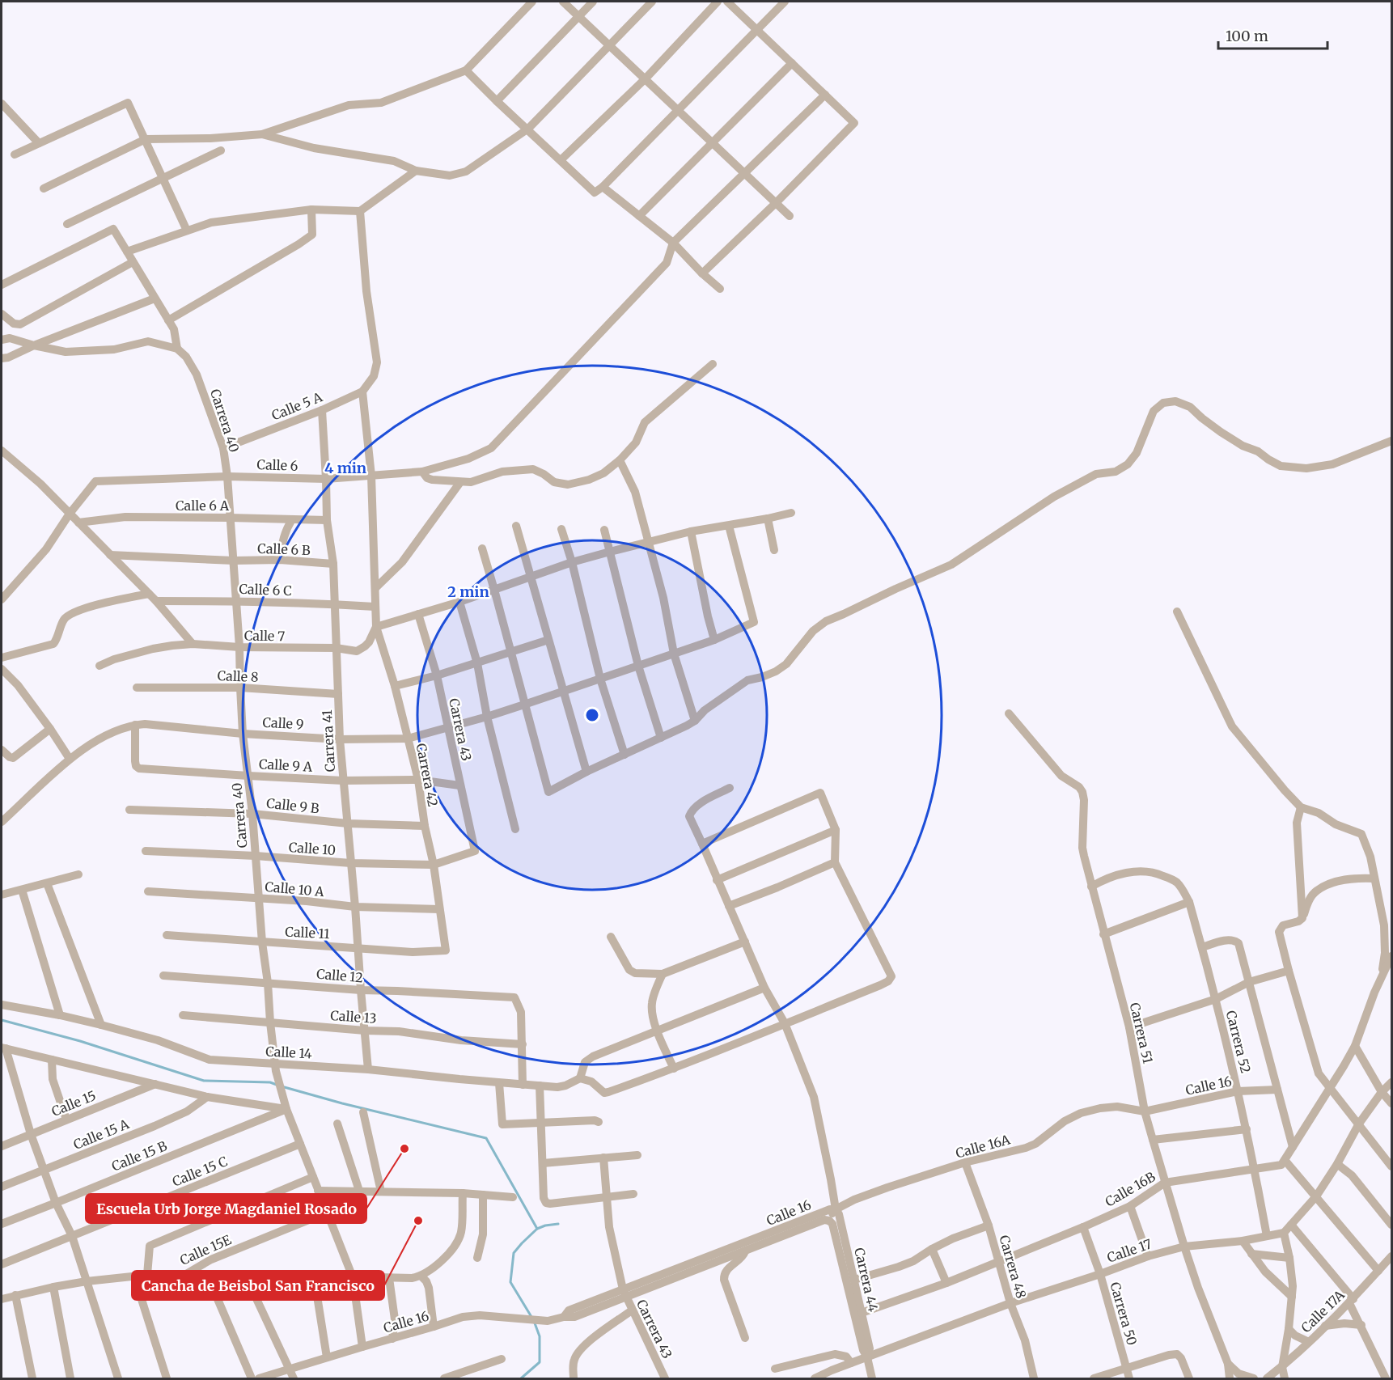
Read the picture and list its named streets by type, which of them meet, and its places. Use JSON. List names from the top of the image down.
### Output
{
  "streets": {
    "street": [
      "Calle 5 A",
      "Carrera 40",
      "Calle 6",
      "Calle 6 A",
      "Calle 6 B",
      "Calle 6 C",
      "Calle 7",
      "Calle 8",
      "Calle 9",
      "Carrera 43",
      "Carrera 41",
      "Calle 9 A",
      "Carrera 42",
      "Calle 9 B",
      "Calle 10",
      "Calle 10 A",
      "Calle 11",
      "Calle 12",
      "Calle 13",
      "Carrera 51",
      "Carrera 52",
      "Calle 14",
      "Calle 16",
      "Calle 15",
      "Calle 15 A",
      "Calle 16A",
      "Calle 15 B",
      "Calle 15 C",
      "Calle 16B",
      "Calle 15E",
      "Calle 17",
      "Carrera 48",
      "Carrera 44",
      "Calle 17A",
      "Carrera 50"
    ]
  },
  "crossings": [
    ["Calle 5 A", "Carrera 40"],
    ["Calle 5 A", "Carrera 41"],
    ["Carrera 40", "Calle 6"],
    ["Carrera 40", "Calle 6 A"],
    ["Carrera 40", "Calle 6 B"],
    ["Carrera 40", "Calle 6 C"],
    ["Carrera 40", "Calle 7"],
    ["Carrera 40", "Calle 8"],
    ["Carrera 40", "Calle 9"],
    ["Carrera 40", "Calle 9 A"],
    ["Carrera 40", "Calle 9 B"],
    ["Carrera 40", "Calle 10"],
    ["Carrera 40", "Calle 10 A"],
    ["Carrera 40", "Calle 11"],
    ["Carrera 40", "Calle 12"],
    ["Carrera 40", "Calle 13"],
    ["Carrera 40", "Calle 14"],
    ["Carrera 40", "Calle 16"],
    ["Carrera 40", "Calle 15 B"],
    ["Carrera 40", "Calle 15 C"],
    ["Carrera 40", "Calle 15E"],
    ["Calle 6", "Carrera 41"],
    ["Calle 6 A", "Carrera 41"],
    ["Calle 6 B", "Carrera 41"],
    ["Calle 6 C", "Carrera 41"],
    ["Calle 6 C", "Carrera 42"],
    ["Calle 7", "Carrera 41"],
    ["Calle 7", "Carrera 42"],
    ["Calle 8", "Carrera 41"],
    ["Calle 9", "Carrera 43"],
    ["Calle 9", "Carrera 41"],
    ["Calle 9", "Calle 9 A"],
    ["Calle 9", "Carrera 42"],
    ["Carrera 43", "Calle 9 A"],
    ["Carrera 43", "Calle 10"],
    ["Carrera 43", "Calle 16"],
    ["Carrera 41", "Calle 9 A"],
    ["Carrera 41", "Calle 9 B"],
    ["Carrera 41", "Calle 10"],
    ["Carrera 41", "Calle 10 A"],
    ["Carrera 41", "Calle 11"],
    ["Carrera 41", "Calle 12"],
    ["Carrera 41", "Calle 13"],
    ["Carrera 41", "Calle 14"],
    ["Calle 9 A", "Carrera 42"],
    ["Carrera 42", "Calle 9 B"],
    ["Carrera 42", "Calle 10"],
    ["Carrera 42", "Calle 10 A"],
    ["Carrera 42", "Calle 11"],
    ["Calle 12", "Calle 13"],
    ["Carrera 51", "Carrera 52"],
    ["Carrera 51", "Calle 16"],
    ["Carrera 51", "Calle 16A"],
    ["Carrera 51", "Calle 16B"],
    ["Carrera 51", "Calle 17"],
    ["Carrera 52", "Calle 16"],
    ["Carrera 52", "Calle 16B"],
    ["Carrera 52", "Calle 17"],
    ["Calle 16", "Calle 16A"],
    ["Calle 16", "Carrera 44"],
    ["Calle 16A", "Carrera 48"],
    ["Calle 16A", "Carrera 44"],
    ["Calle 16B", "Carrera 48"],
    ["Calle 16B", "Carrera 44"],
    ["Calle 16B", "Carrera 50"],
    ["Calle 17", "Carrera 48"],
    ["Calle 17", "Carrera 44"],
    ["Calle 17", "Carrera 50"]
  ],
  "places": ["Escuela Urb Jorge Magdaniel Rosado", "Cancha de Beisbol San Francisco"],
  "scale_bar": "100 m",
  "rings": ["4 min", "2 min"]
}
